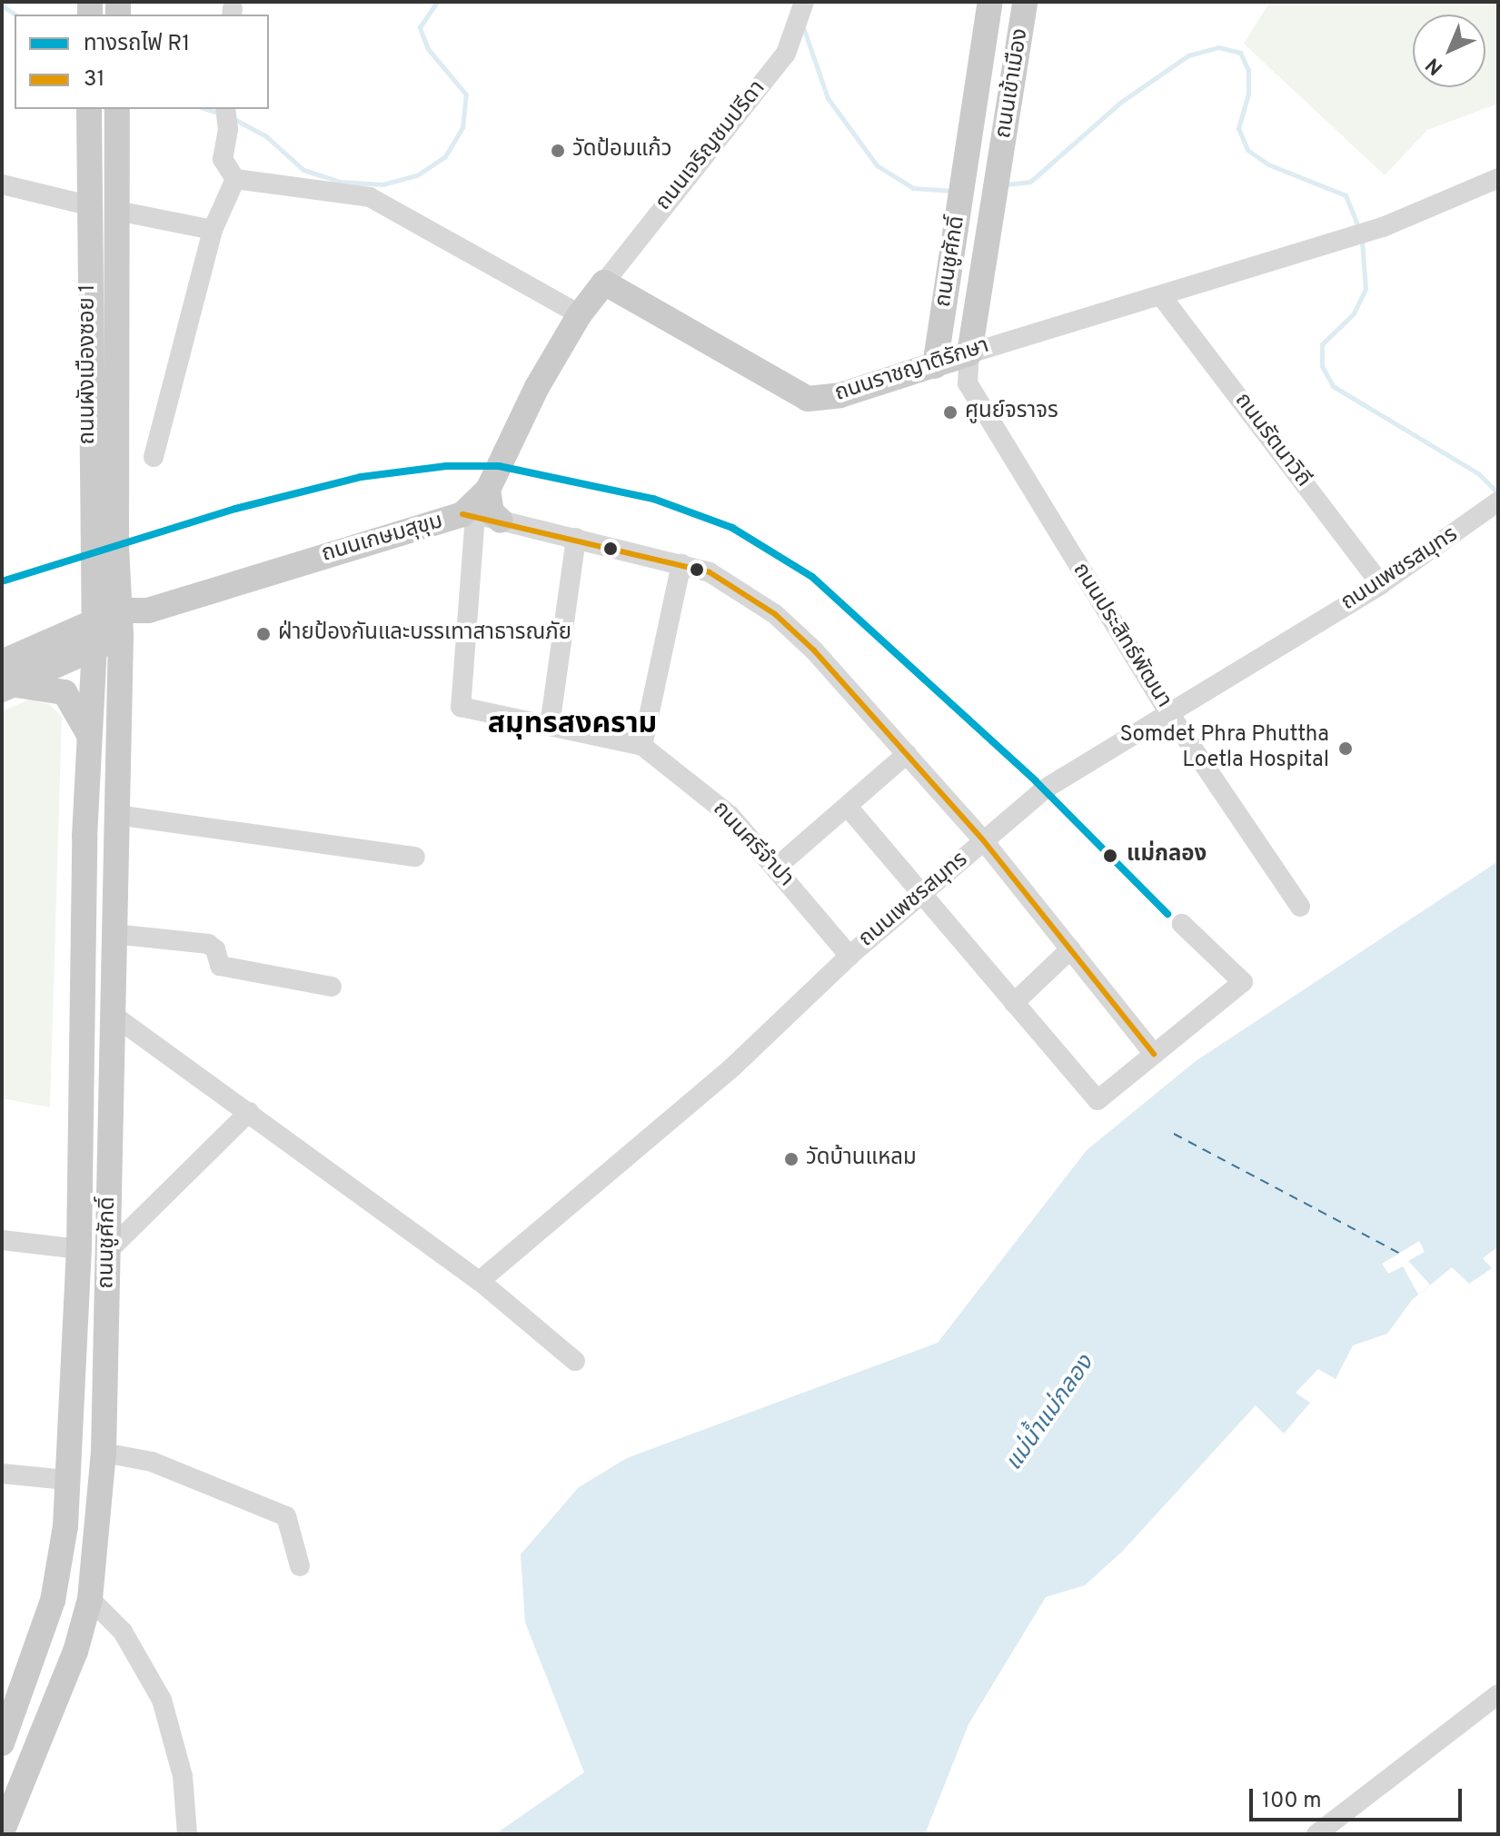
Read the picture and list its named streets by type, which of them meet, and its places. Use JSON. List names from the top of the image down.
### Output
{
  "streets": {
    "main road": [
      "ถนนเข้าเมือง",
      "ถนนชูศักดิ์",
      "ถนนผังเมืองซอย 1",
      "ถนนราชญาติรักษา",
      "ถนนเกษมสุขุม"
    ],
    "street": [
      "ถนนเจริญชมปรีดา",
      "ถนนรัตนาวิถี",
      "ถนนเพชรสมุทร",
      "ถนนประสิทธ์พัฒนา",
      "ถนนศรีจำปา"
    ]
  },
  "crossings": [
    ["ถนนเข้าเมือง", "ถนนชูศักดิ์"],
    ["ถนนเจริญชมปรีดา", "ถนนราชญาติรักษา"],
    ["ถนนชูศักดิ์", "ถนนผังเมืองซอย 1"],
    ["ถนนชูศักดิ์", "ถนนราชญาติรักษา"],
    ["ถนนชูศักดิ์", "ถนนเกษมสุขุม"],
    ["ถนนชูศักดิ์", "ถนนประสิทธ์พัฒนา"],
    ["ถนนผังเมืองซอย 1", "ถนนเกษมสุขุม"],
    ["ถนนราชญาติรักษา", "ถนนรัตนาวิถี"],
    ["ถนนราชญาติรักษา", "ถนนประสิทธ์พัฒนา"],
    ["ถนนรัตนาวิถี", "ถนนเพชรสมุทร"],
    ["ถนนเกษมสุขุม", "ถนนเพชรสมุทร"],
    ["ถนนเกษมสุขุม", "ถนนศรีจำปา"],
    ["ถนนเพชรสมุทร", "ถนนประสิทธ์พัฒนา"],
    ["ถนนเพชรสมุทร", "ถนนศรีจำปา"]
  ],
  "districts": ["สมุทรสงคราม"],
  "water": ["แม่น้ำแม่กลอง"],
  "places": [
    "วัดป้อมแก้ว",
    "ศูนย์จราจร",
    "ฝ่ายป้องกันและบรรเทาสาธารณภัย",
    "Somdet Phra Phuttha Loetla Hospital",
    "แม่กลอง",
    "วัดบ้านแหลม"
  ],
  "lines": ["rail line R1", "transit line 31"],
  "legend": ["ทางรถไฟ R1", "31"],
  "scale_bar": "100 m",
  "north": "bottom left"
}
